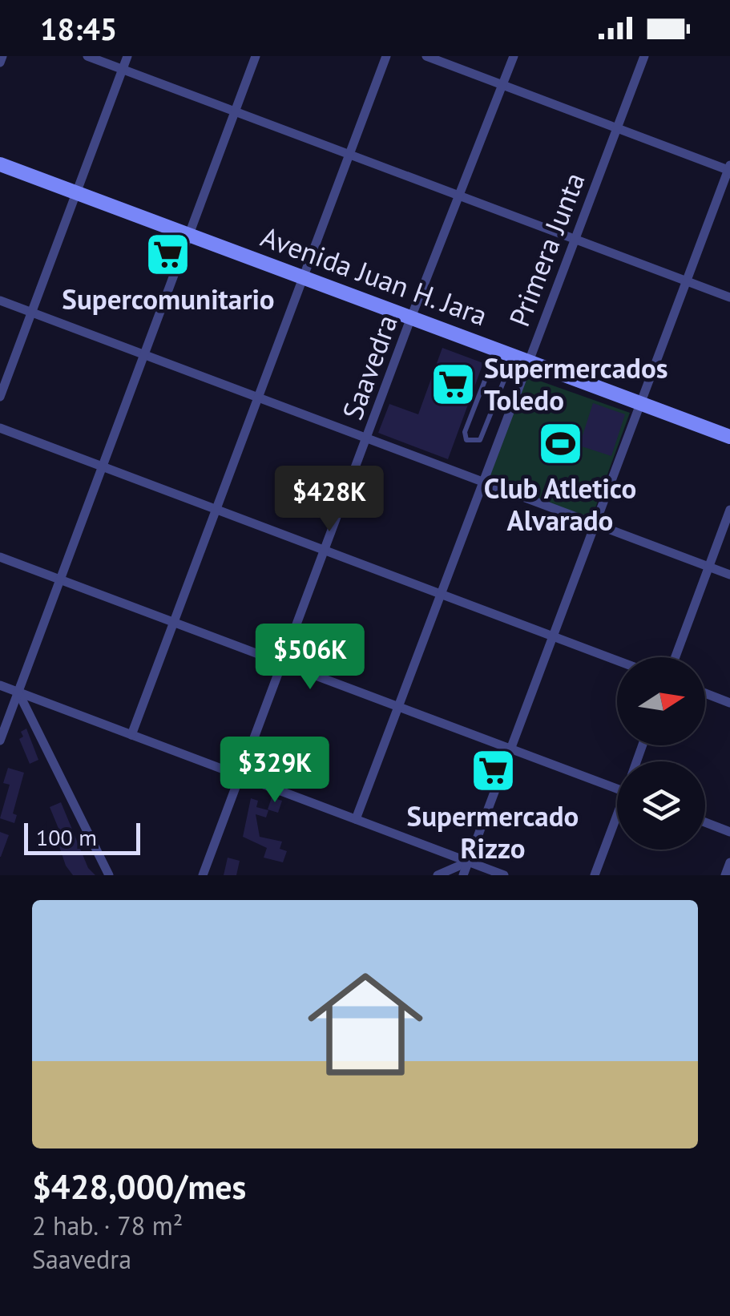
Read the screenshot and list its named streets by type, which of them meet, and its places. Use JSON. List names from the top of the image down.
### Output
{
  "streets": {
    "main road": ["Avenida Juan H. Jara"],
    "street": ["Primera Junta", "Saavedra"]
  },
  "crossings": [
    ["Primera Junta", "Avenida Juan H. Jara"],
    ["Avenida Juan H. Jara", "Saavedra"]
  ],
  "places": {
    "supermarket": ["Supercomunitario", "Supermercados Toledo", "Supermercado Rizzo"],
    "sports": ["Club Atletico Alvarado"]
  },
  "scale_bar": "100 m",
  "north": "right",
  "page": {
    "status": "18:45",
    "price": ["$428K", "$506K", "$329K"],
    "scale": "100 m",
    "list": [
      {
        "name": "$428,000/mes",
        "note": "2 hab. · 78 m² · Saavedra"
      }
    ]
  }
}
